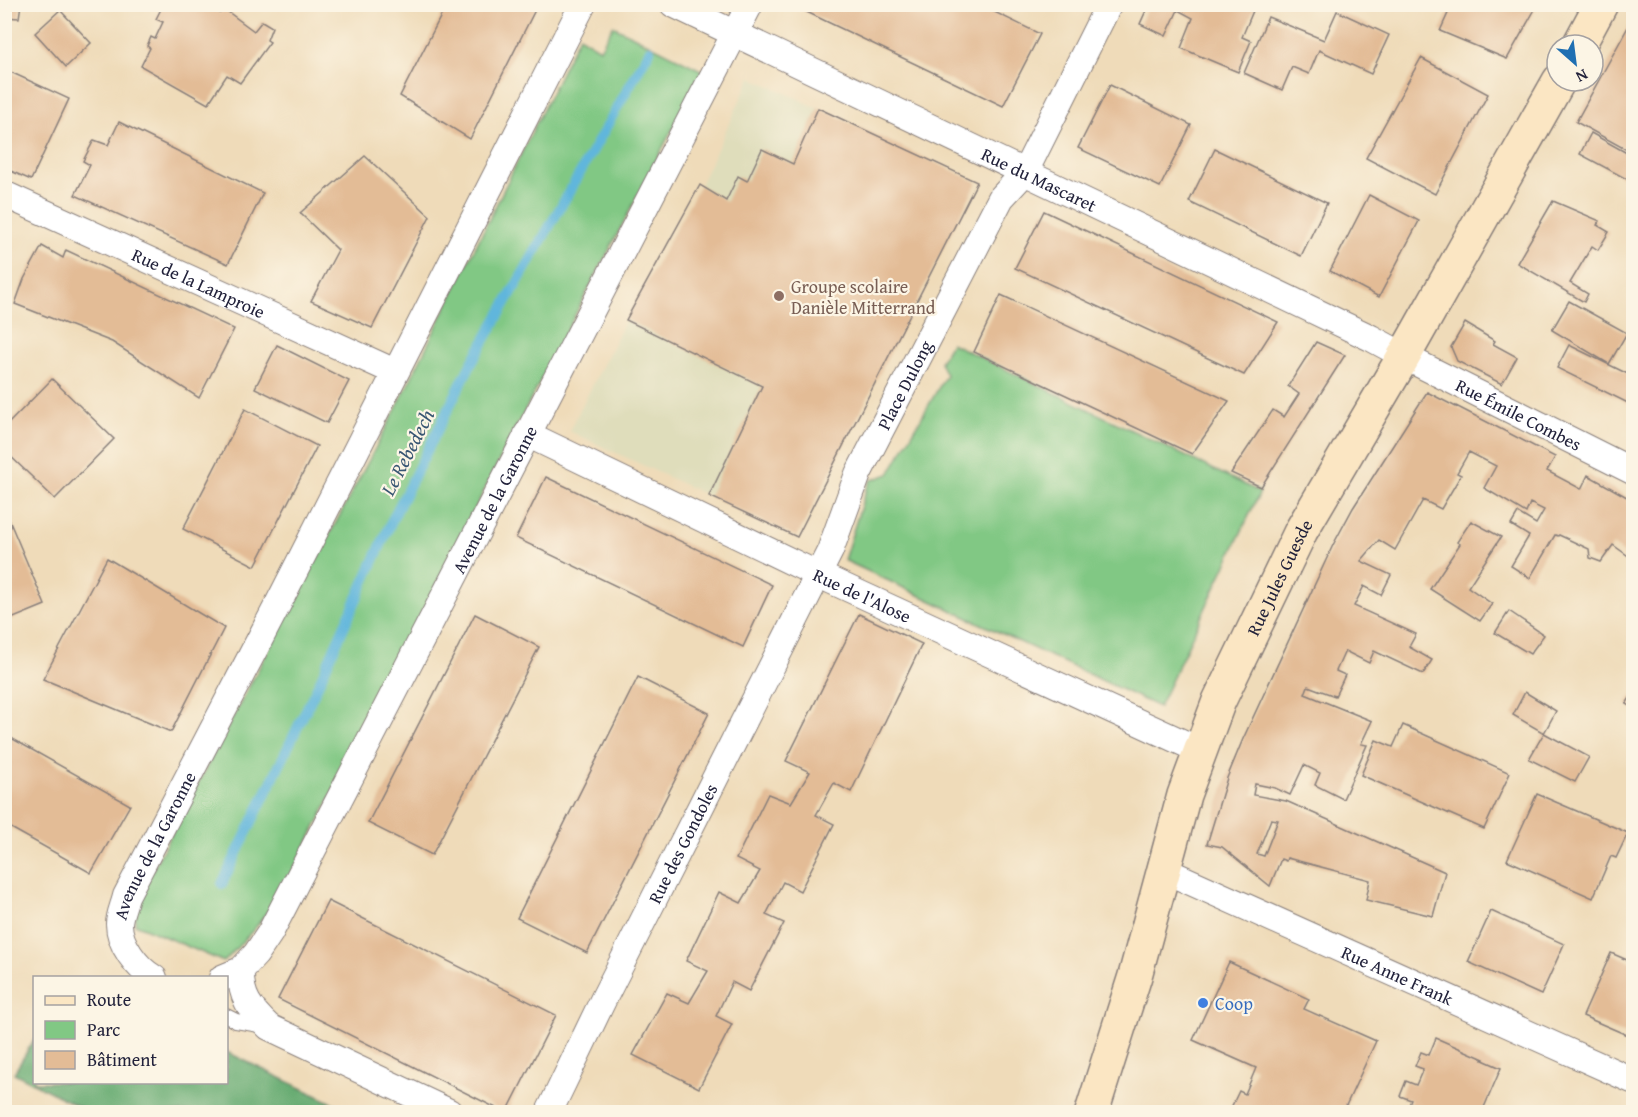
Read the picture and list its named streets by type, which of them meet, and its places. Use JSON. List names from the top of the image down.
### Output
{
  "streets": {
    "street": [
      "Rue du Mascaret",
      "Rue de la Lamproie",
      "Place Dulong",
      "Rue Émile Combes",
      "Avenue de la Garonne",
      "Rue Jules Guesde",
      "Rue de l'Alose",
      "Rue des Gondoles",
      "Rue Anne Frank"
    ]
  },
  "crossings": [
    ["Rue du Mascaret", "Place Dulong"],
    ["Rue du Mascaret", "Rue Émile Combes"],
    ["Rue du Mascaret", "Avenue de la Garonne"],
    ["Rue du Mascaret", "Rue Jules Guesde"],
    ["Rue de la Lamproie", "Avenue de la Garonne"],
    ["Place Dulong", "Rue de l'Alose"],
    ["Place Dulong", "Rue des Gondoles"],
    ["Rue Émile Combes", "Rue Jules Guesde"],
    ["Avenue de la Garonne", "Rue de l'Alose"],
    ["Rue Jules Guesde", "Rue de l'Alose"],
    ["Rue Jules Guesde", "Rue Anne Frank"],
    ["Rue de l'Alose", "Rue des Gondoles"]
  ],
  "water": ["Le Rebedech"],
  "places": ["Groupe scolaire Danièle Mitterrand", "Coop"],
  "legend": ["Route", "Parc", "Bâtiment"],
  "north": "bottom right"
}
